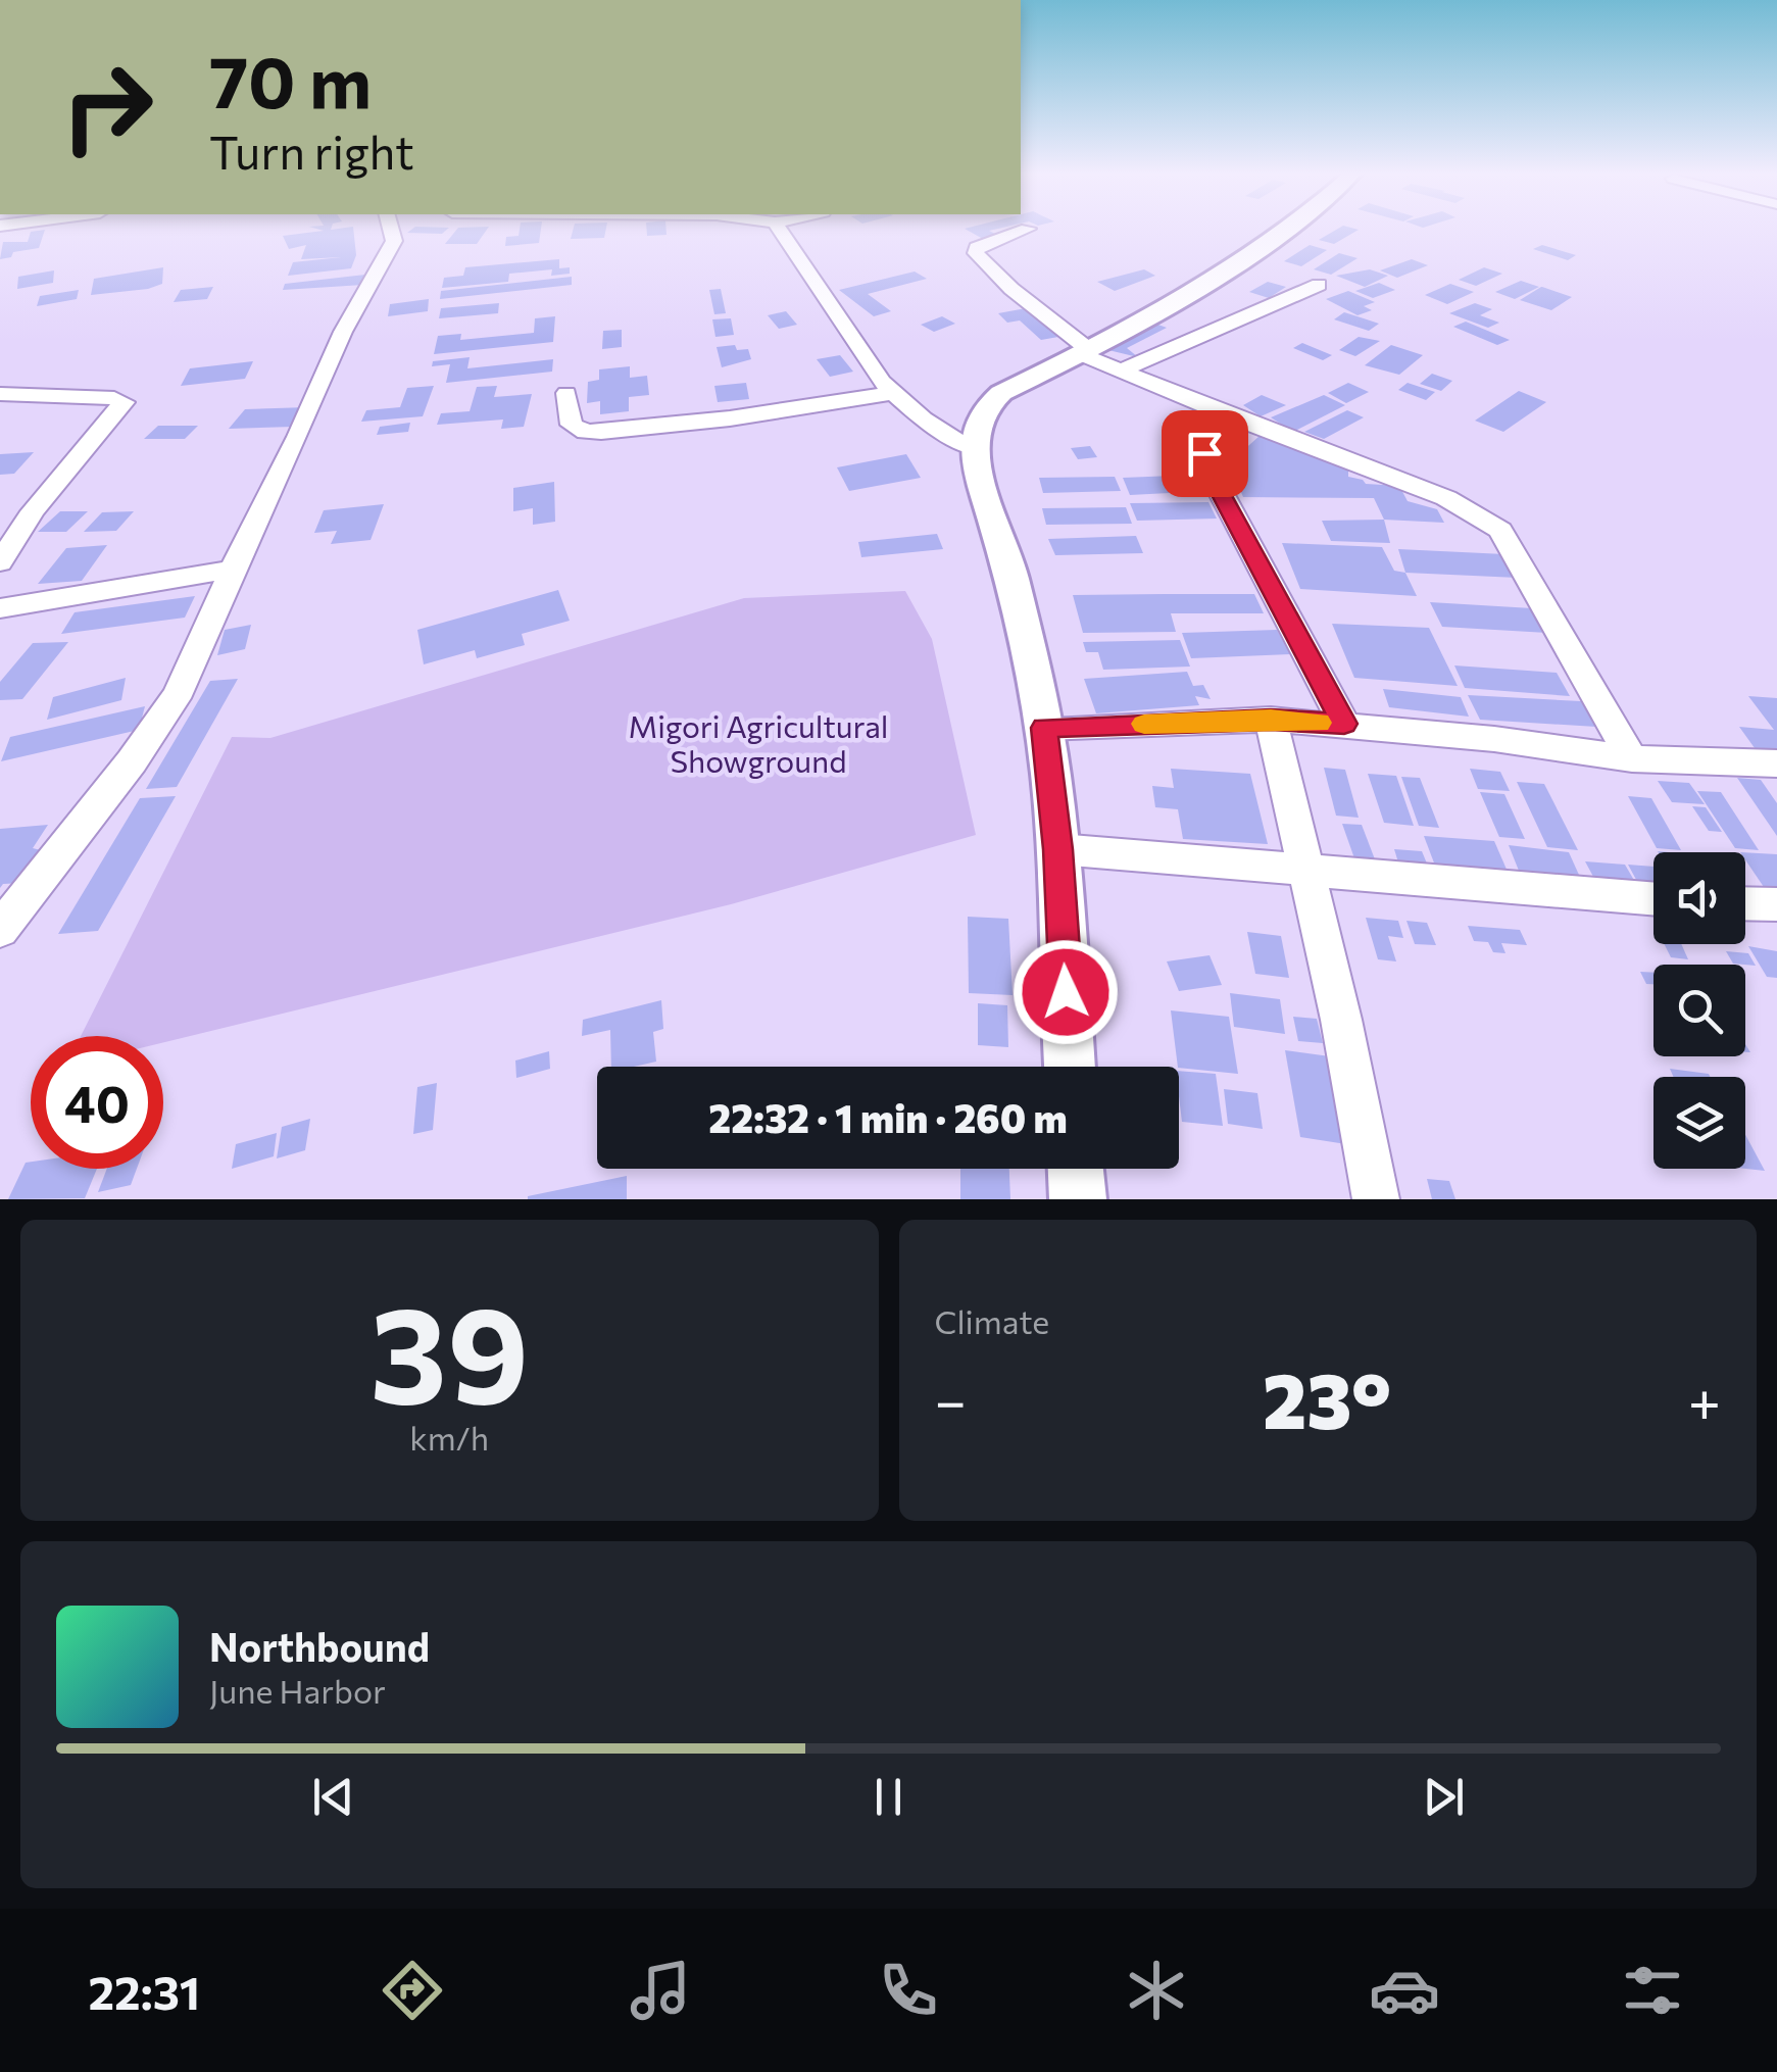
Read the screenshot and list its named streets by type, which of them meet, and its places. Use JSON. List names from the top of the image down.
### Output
{
  "parks": ["Migori Agricultural Showground"],
  "page": {
    "turn": ["70 m", "Turn right"],
    "limit": "40",
    "trip": "22:32 · 1 min · 260 m",
    "tile": [
      ["39", "km/h"],
      "Climate"
    ],
    "heat": ["−", "23°", "+"],
    "song": ["Northbound", "June Harbor"],
    "tabs": "22:31"
  }
}
